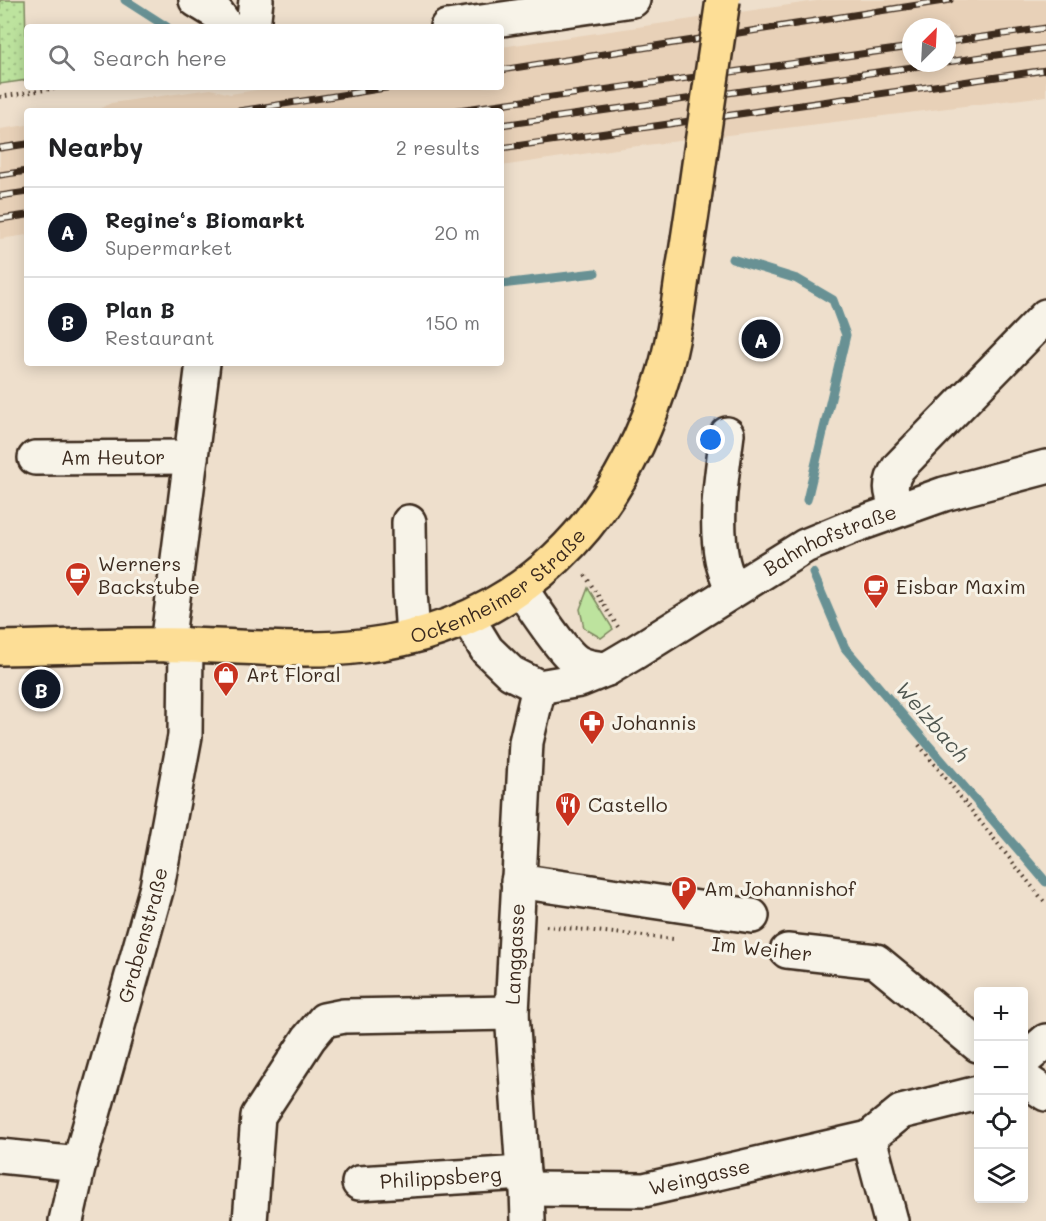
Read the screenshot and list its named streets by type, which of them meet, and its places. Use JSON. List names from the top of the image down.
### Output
{
  "streets": {
    "main road": ["Ockenheimer Straße"],
    "street": [
      "Am Heutor",
      "Bahnhofstraße",
      "Grabenstraße",
      "Im Weiher",
      "Langgasse",
      "Weingasse",
      "Philippsberg"
    ]
  },
  "crossings": [
    ["Am Heutor", "Ockenheimer Straße"],
    ["Am Heutor", "Grabenstraße"],
    ["Bahnhofstraße", "Langgasse"],
    ["Ockenheimer Straße", "Grabenstraße"],
    ["Langgasse", "Weingasse"],
    ["Langgasse", "Philippsberg"],
    ["Weingasse", "Philippsberg"]
  ],
  "water": ["Welzbach"],
  "places": {
    "cafe": ["Werners Backstube", "Eisbar Maxim"],
    "shop": ["Art Floral"],
    "pharmacy": ["Johannis"],
    "restaurant": ["Castello"],
    "parking": ["Am Johannishof"]
  },
  "north": "top right",
  "page": {
    "search": "Search here",
    "heading": ["Nearby", "2 results"],
    "list": [
      {
        "mark": "A",
        "name": "Regine‘s Biomarkt",
        "note": "Supermarket",
        "value": "20 m"
      },
      {
        "mark": "B",
        "name": "Plan B",
        "note": "Restaurant",
        "value": "150 m"
      }
    ],
    "pins": ["A", "B"],
    "map_buttons": ["+", "−"]
  }
}
